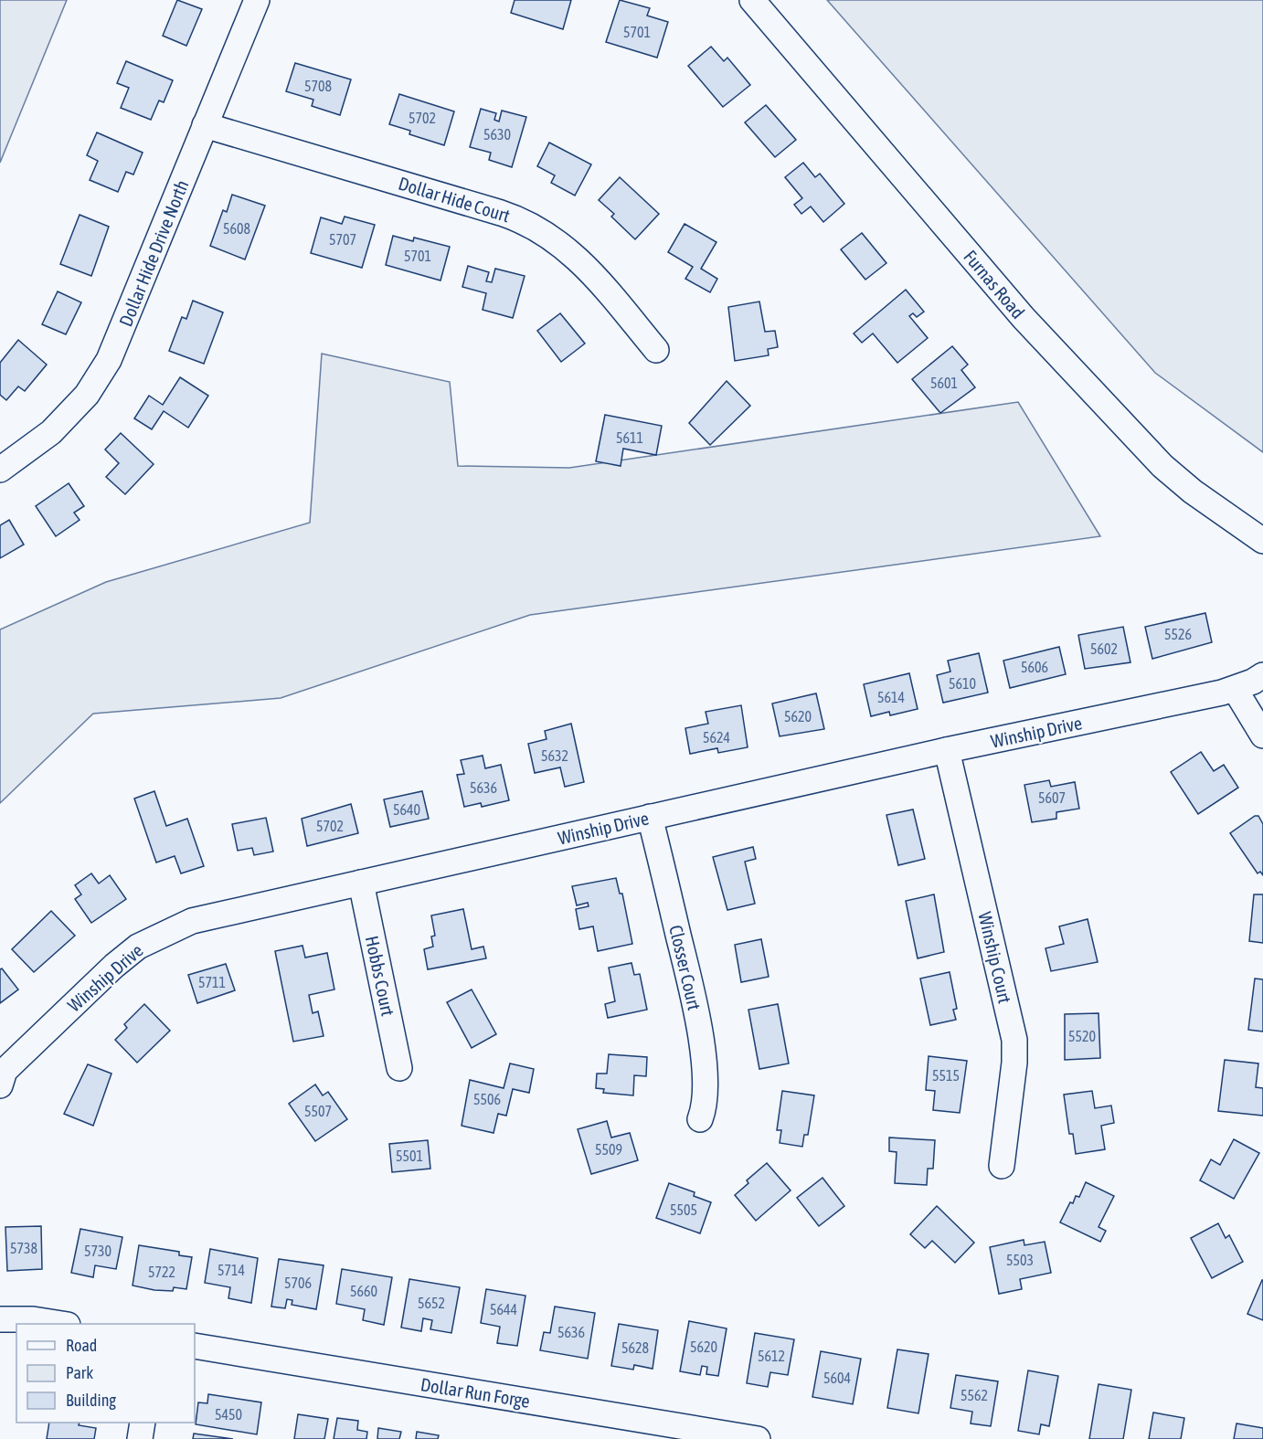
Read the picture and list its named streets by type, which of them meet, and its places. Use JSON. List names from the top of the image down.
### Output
{
  "streets": {
    "street": [
      "Dollar Hide Court",
      "Dollar Hide Drive North",
      "Furnas Road",
      "Winship Drive",
      "Winship Court",
      "Closser Court",
      "Hobbs Court",
      "Dollar Run Forge"
    ]
  },
  "crossings": [
    ["Dollar Hide Court", "Dollar Hide Drive North"],
    ["Winship Drive", "Winship Court"],
    ["Winship Drive", "Closser Court"],
    ["Winship Drive", "Hobbs Court"]
  ],
  "house_numbers": [
    "5701",
    "5708",
    "5702",
    "5630",
    "5608",
    "5707",
    "5701",
    "5601",
    "5611",
    "5526",
    "5602",
    "5606",
    "5610",
    "5614",
    "5620",
    "5624",
    "5632",
    "5636",
    "5607",
    "5640",
    "5702",
    "5711",
    "5520",
    "5515",
    "5506",
    "5507",
    "5509",
    "5501",
    "5505",
    "5738",
    "5730",
    "5503",
    "5714",
    "5722",
    "5706",
    "5660",
    "5652",
    "5644",
    "5636",
    "5620",
    "5628",
    "5612",
    "5604",
    "5562",
    "5450"
  ],
  "legend": ["Road", "Park", "Building"]
}
